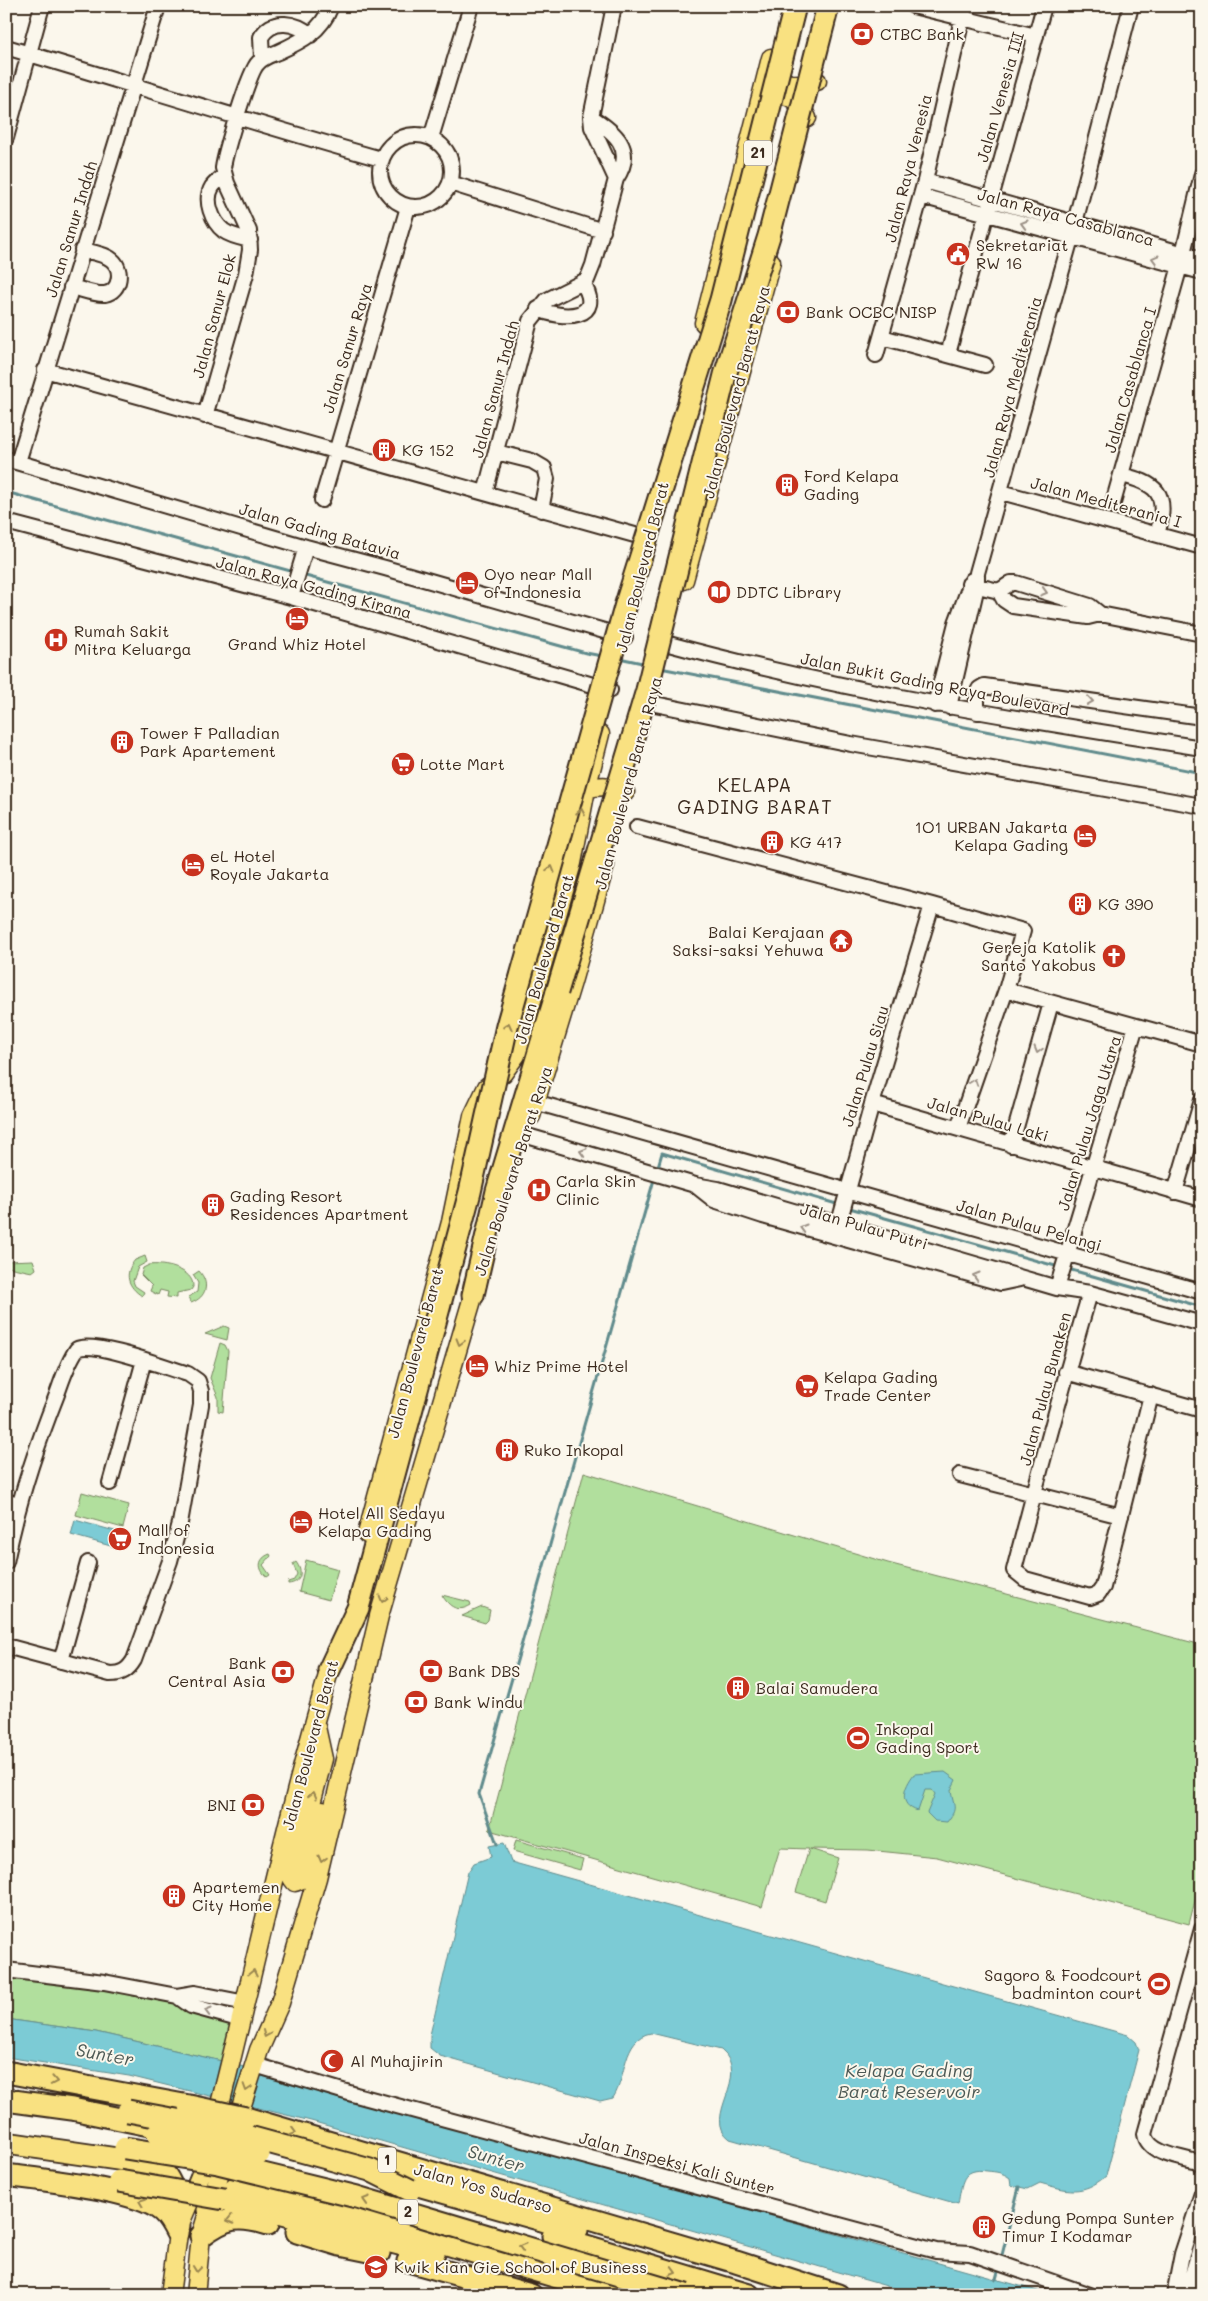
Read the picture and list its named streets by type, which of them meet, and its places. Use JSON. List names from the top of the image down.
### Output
{
  "streets": {
    "highway": [
      "21",
      "1",
      "Jalan Yos Sudarso",
      "2"
    ],
    "main road": ["Jalan Boulevard Barat Raya", "Jalan Boulevard Barat"],
    "street": [
      "Jalan Venesia III",
      "Jalan Raya Venesia",
      "Jalan Raya Casablanca",
      "Jalan Sanur Indah",
      "Jalan Sanur Elok",
      "Jalan Sanur Raya",
      "Jalan Casablanca I",
      "Jalan Raya Mediterania",
      "Jalan Mediterania I",
      "Jalan Gading Batavia",
      "Jalan Raya Gading Kirana",
      "Jalan Bukit Gading Raya Boulevard",
      "Jalan Pulau Siau",
      "Jalan Pulau Laki",
      "Jalan Pulau Jaga Utara",
      "Jalan Pulau Pelangi",
      "Jalan Pulau Putri",
      "Jalan Pulau Bunaken",
      "Jalan Inspeksi Kali Sunter"
    ]
  },
  "crossings": [
    ["Jalan Venesia III", "Jalan Raya Casablanca"],
    ["21", "Jalan Boulevard Barat"],
    ["Jalan Raya Venesia", "Jalan Raya Casablanca"],
    ["Jalan Raya Casablanca", "Jalan Casablanca I"],
    ["Jalan Raya Casablanca", "Jalan Raya Mediterania"],
    ["Jalan Sanur Indah", "Jalan Gading Batavia"],
    ["Jalan Raya Mediterania", "Jalan Mediterania I"],
    ["Jalan Raya Mediterania", "Jalan Bukit Gading Raya Boulevard"],
    ["Jalan Boulevard Barat Raya", "Jalan Boulevard Barat"],
    ["Jalan Boulevard Barat Raya", "Jalan Bukit Gading Raya Boulevard"],
    ["Jalan Boulevard Barat Raya", "Jalan Pulau Pelangi"],
    ["Jalan Boulevard Barat Raya", "Jalan Pulau Putri"],
    ["Jalan Gading Batavia", "Jalan Boulevard Barat"],
    ["Jalan Boulevard Barat", "Jalan Raya Gading Kirana"],
    ["Jalan Boulevard Barat", "Jalan Inspeksi Kali Sunter"],
    ["Jalan Pulau Siau", "Jalan Pulau Laki"],
    ["Jalan Pulau Siau", "Jalan Pulau Pelangi"],
    ["Jalan Pulau Siau", "Jalan Pulau Putri"],
    ["Jalan Pulau Laki", "Jalan Pulau Jaga Utara"],
    ["Jalan Pulau Jaga Utara", "Jalan Pulau Pelangi"],
    ["Jalan Pulau Jaga Utara", "Jalan Pulau Putri"],
    ["Jalan Pulau Putri", "Jalan Pulau Bunaken"]
  ],
  "one_way": ["Jalan Pulau Putri"],
  "districts": ["KELAPA GADING BARAT"],
  "water": ["Sunter", "Kelapa Gading Barat Reservoir"],
  "places": {
    "bank": [
      "CTBC Bank",
      "Bank OCBC NISP",
      "Bank DBS",
      "Bank Central Asia",
      "Bank Windu",
      "BNI"
    ],
    "public building": ["Sekretariat RW 16"],
    "building": [
      "KG 152",
      "Ford Kelapa Gading",
      "Tower F Palladian Park Apartement",
      "KG 417",
      "KG 390",
      "Gading Resort Residences Apartment",
      "Ruko Inkopal",
      "Balai Samudera",
      "Apartemen City Home",
      "Gedung Pompa Sunter Timur I Kodamar"
    ],
    "hotel": [
      "Oyo near Mall of Indonesia",
      "Grand Whiz Hotel",
      "1O1 URBAN Jakarta Kelapa Gading",
      "eL Hotel Royale Jakarta",
      "Whiz Prime Hotel",
      "Hotel All Sedayu Kelapa Gading"
    ],
    "library": ["DDTC Library"],
    "hospital": ["Rumah Sakit Mitra Keluarga", "Carla Skin Clinic"],
    "supermarket": ["Lotte Mart", "Kelapa Gading Trade Center", "Mall of Indonesia"],
    "temple": ["Balai Kerajaan Saksi-saksi Yehuwa"],
    "church": ["Gereja Katolik Santo Yakobus"],
    "sports": ["Inkopal Gading Sport", "Sagoro & Foodcourt badminton court"],
    "mosque": ["Al Muhajirin"],
    "school or university": ["Kwik Kian Gie School of Business"]
  }
}
